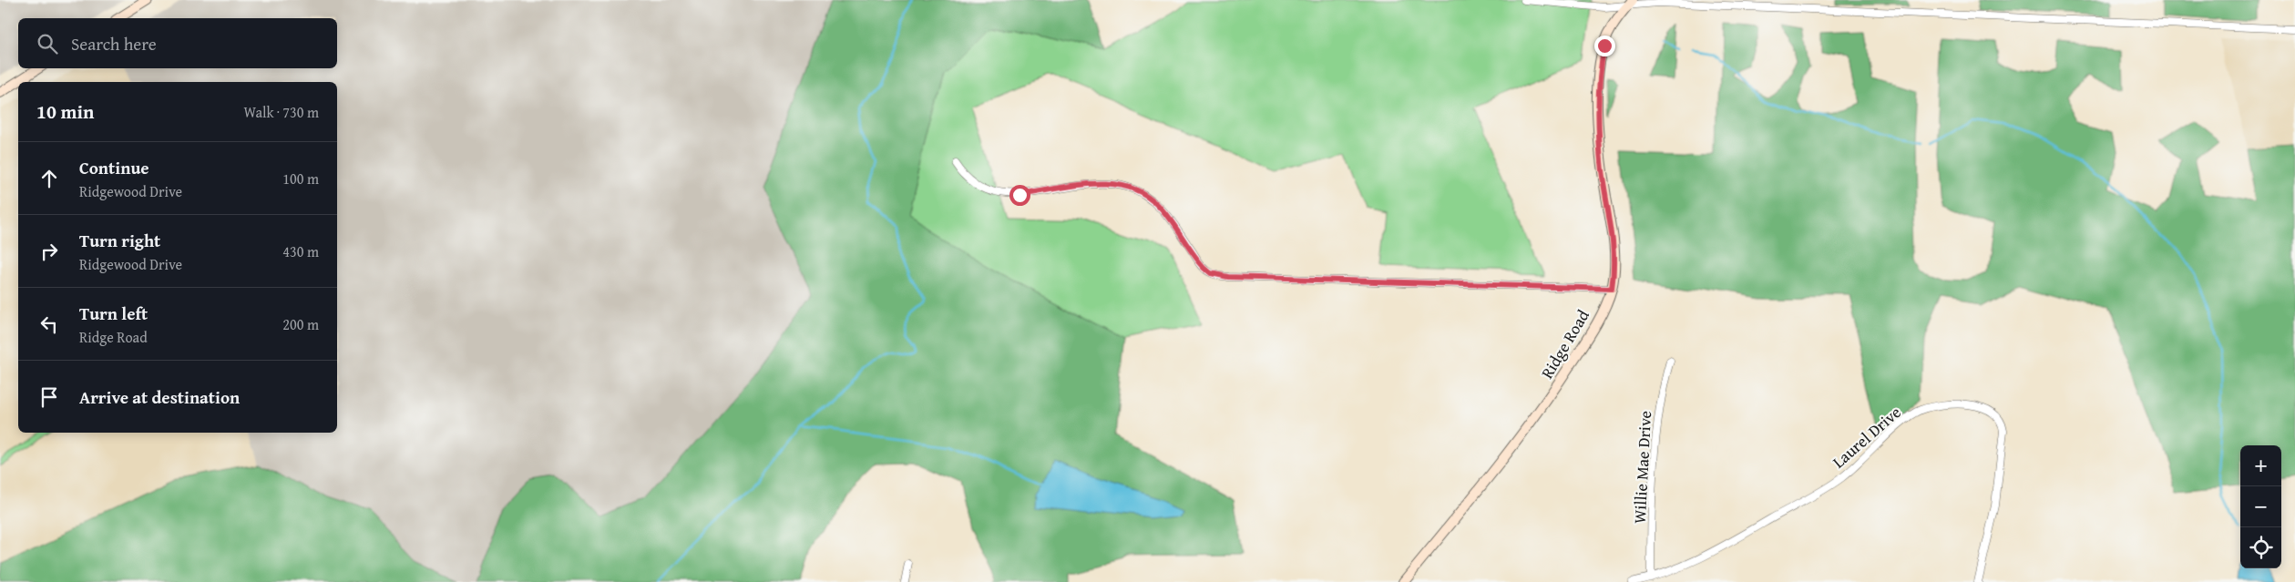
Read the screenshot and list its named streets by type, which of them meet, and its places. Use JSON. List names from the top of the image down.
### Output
{
  "streets": {
    "street": ["Ridge Road", "Laurel Drive", "Willie Mae Drive"]
  },
  "crossings": [
    ["Laurel Drive", "Willie Mae Drive"]
  ],
  "page": {
    "search": "Search here",
    "heading": ["10 min", "Walk · 730 m"],
    "list": [
      ["Continue", "Ridgewood Drive", "100 m"],
      ["Turn right", "Ridgewood Drive", "430 m"],
      ["Turn left", "Ridge Road", "200 m"],
      "Arrive at destination"
    ],
    "map_buttons": ["+", "−"]
  }
}
